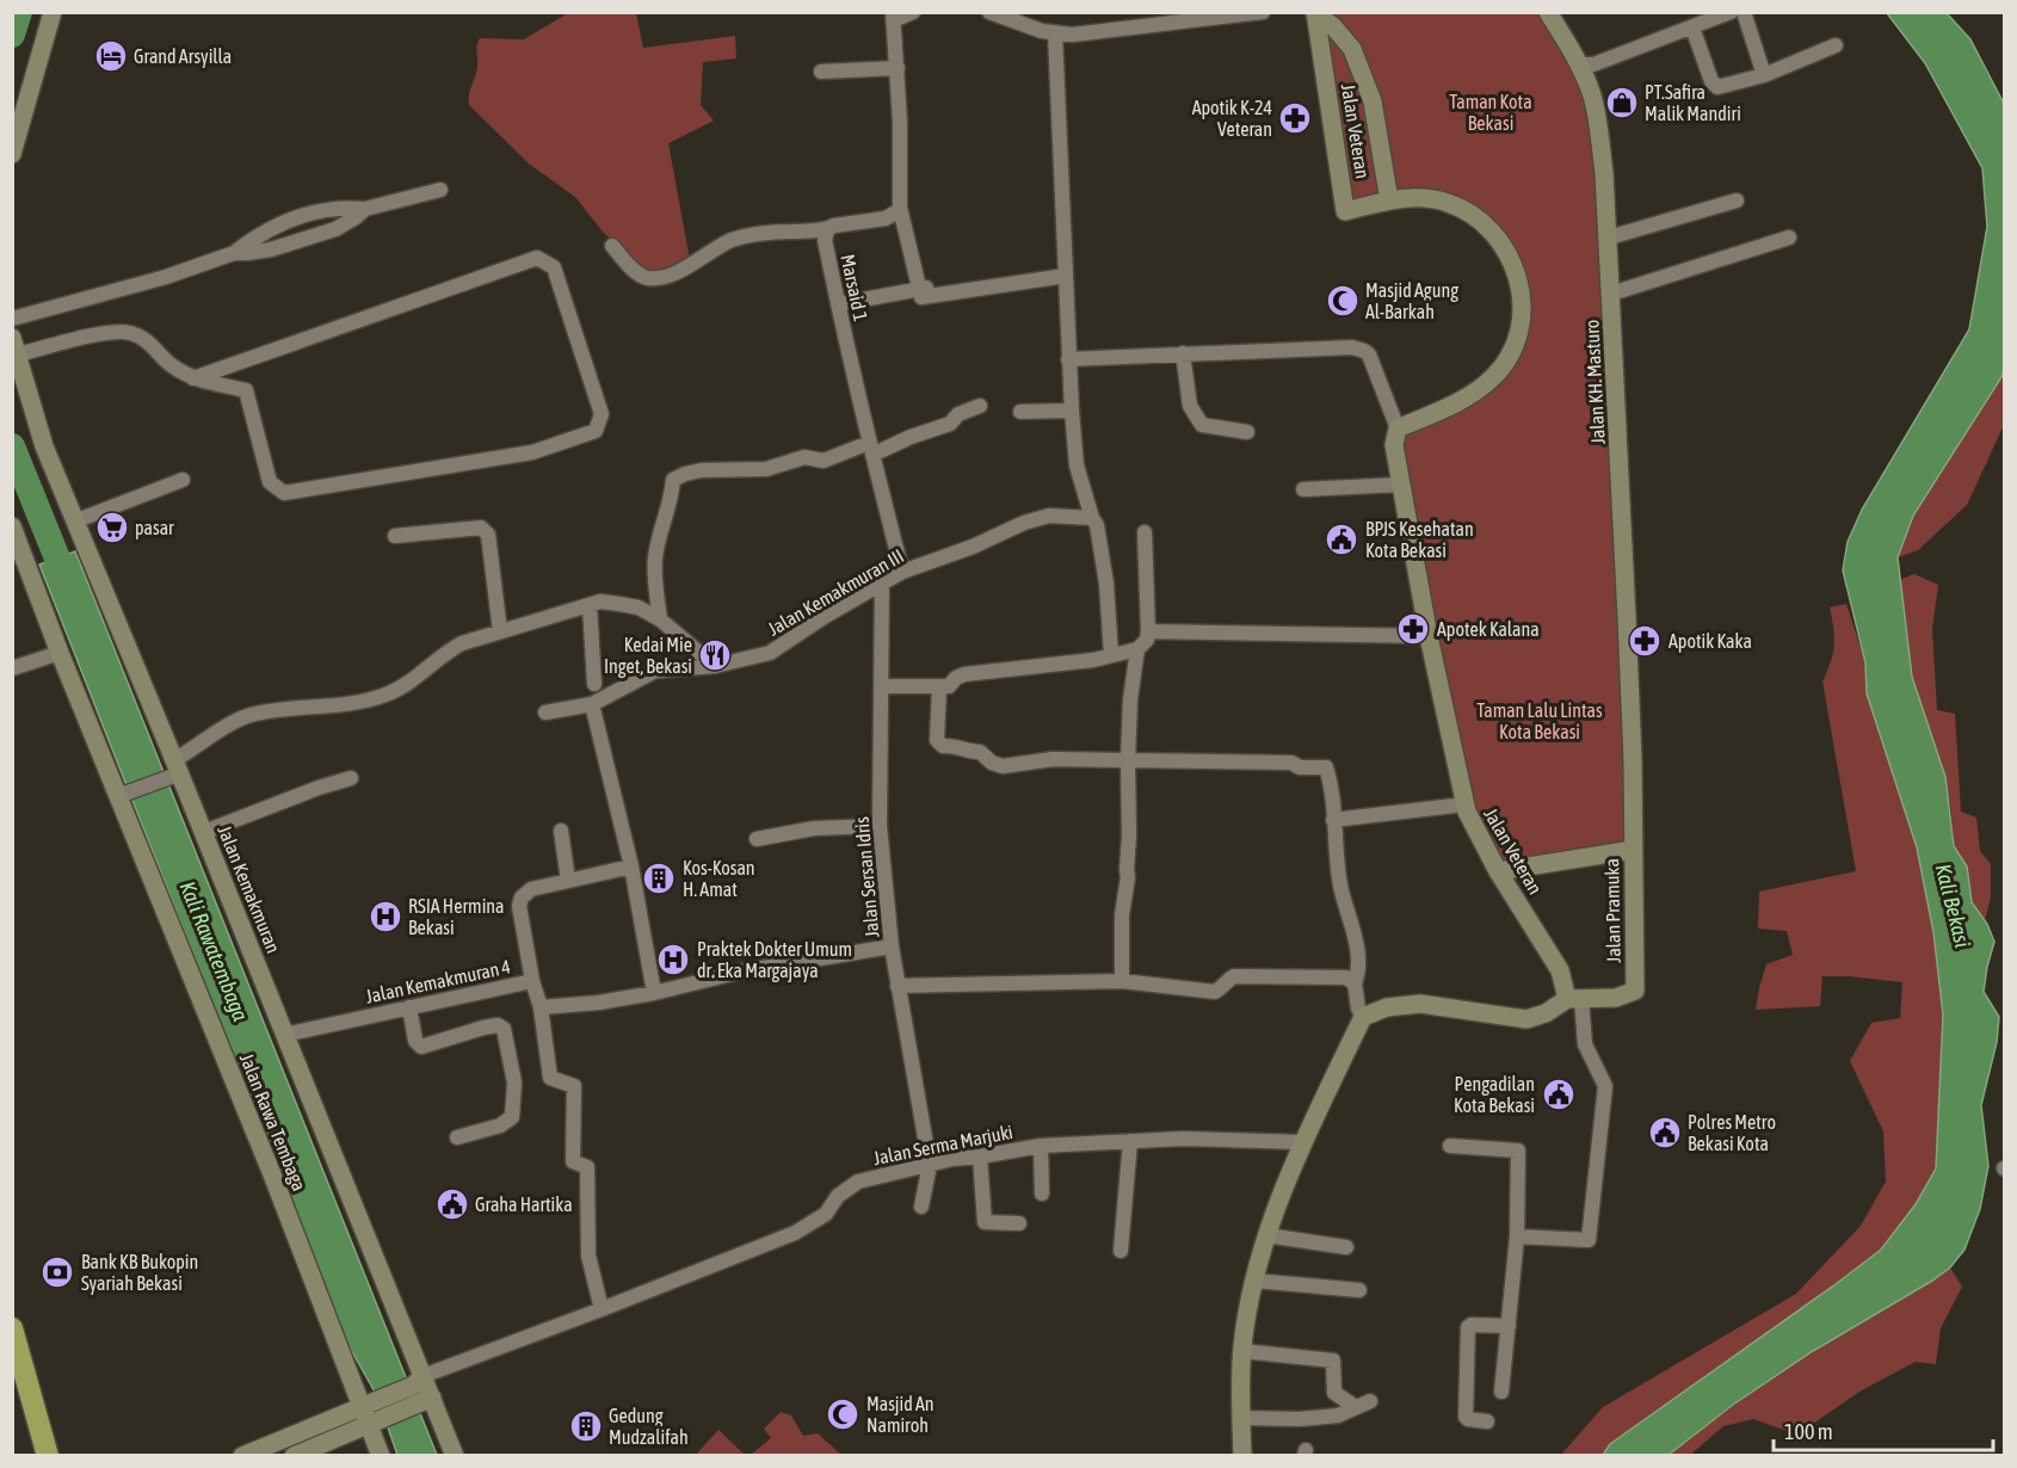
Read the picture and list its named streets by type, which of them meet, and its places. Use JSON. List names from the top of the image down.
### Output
{
  "streets": {
    "street": [
      "Jalan Veteran",
      "Marsaid 1",
      "Jalan KH. Masturo",
      "Jalan Kemakmuran III",
      "Jalan Sersan Idris",
      "Jalan Kemakmuran",
      "Jalan Pramuka",
      "Jalan Kemakmuran 4",
      "Jalan Rawa Tembaga",
      "Jalan Serma Marjuki"
    ]
  },
  "crossings": [
    ["Jalan Veteran", "Jalan Pramuka"],
    ["Marsaid 1", "Jalan Kemakmuran III"],
    ["Jalan KH. Masturo", "Jalan Pramuka"],
    ["Jalan Kemakmuran III", "Jalan Sersan Idris"],
    ["Jalan Sersan Idris", "Jalan Serma Marjuki"],
    ["Jalan Kemakmuran", "Jalan Kemakmuran 4"],
    ["Jalan Kemakmuran", "Jalan Serma Marjuki"]
  ],
  "water": ["Kali Bekasi", "Kali Rawatembaga"],
  "parks": ["Taman Kota Bekasi", "Taman Lalu Lintas Kota Bekasi"],
  "places": {
    "hotel": ["Grand Arsyilla"],
    "shop": ["PT.Safira Malik Mandiri"],
    "pharmacy": ["Apotik K-24 Veteran", "Apotek Kalana", "Apotik Kaka"],
    "mosque": ["Masjid Agung Al-Barkah", "Masjid An Namiroh"],
    "supermarket": ["pasar"],
    "public building": [
      "BPJS Kesehatan Kota Bekasi",
      "Pengadilan Kota Bekasi",
      "Polres Metro Bekasi Kota",
      "Graha Hartika"
    ],
    "restaurant": ["Kedai Mie Inget, Bekasi"],
    "building": ["Kos-Kosan H. Amat", "Gedung Mudzalifah"],
    "hospital": ["RSIA Hermina Bekasi", "Praktek Dokter Umum dr. Eka Margajaya"],
    "bank": ["Bank KB Bukopin Syariah Bekasi"]
  },
  "scale_bar": "100 m"
}
